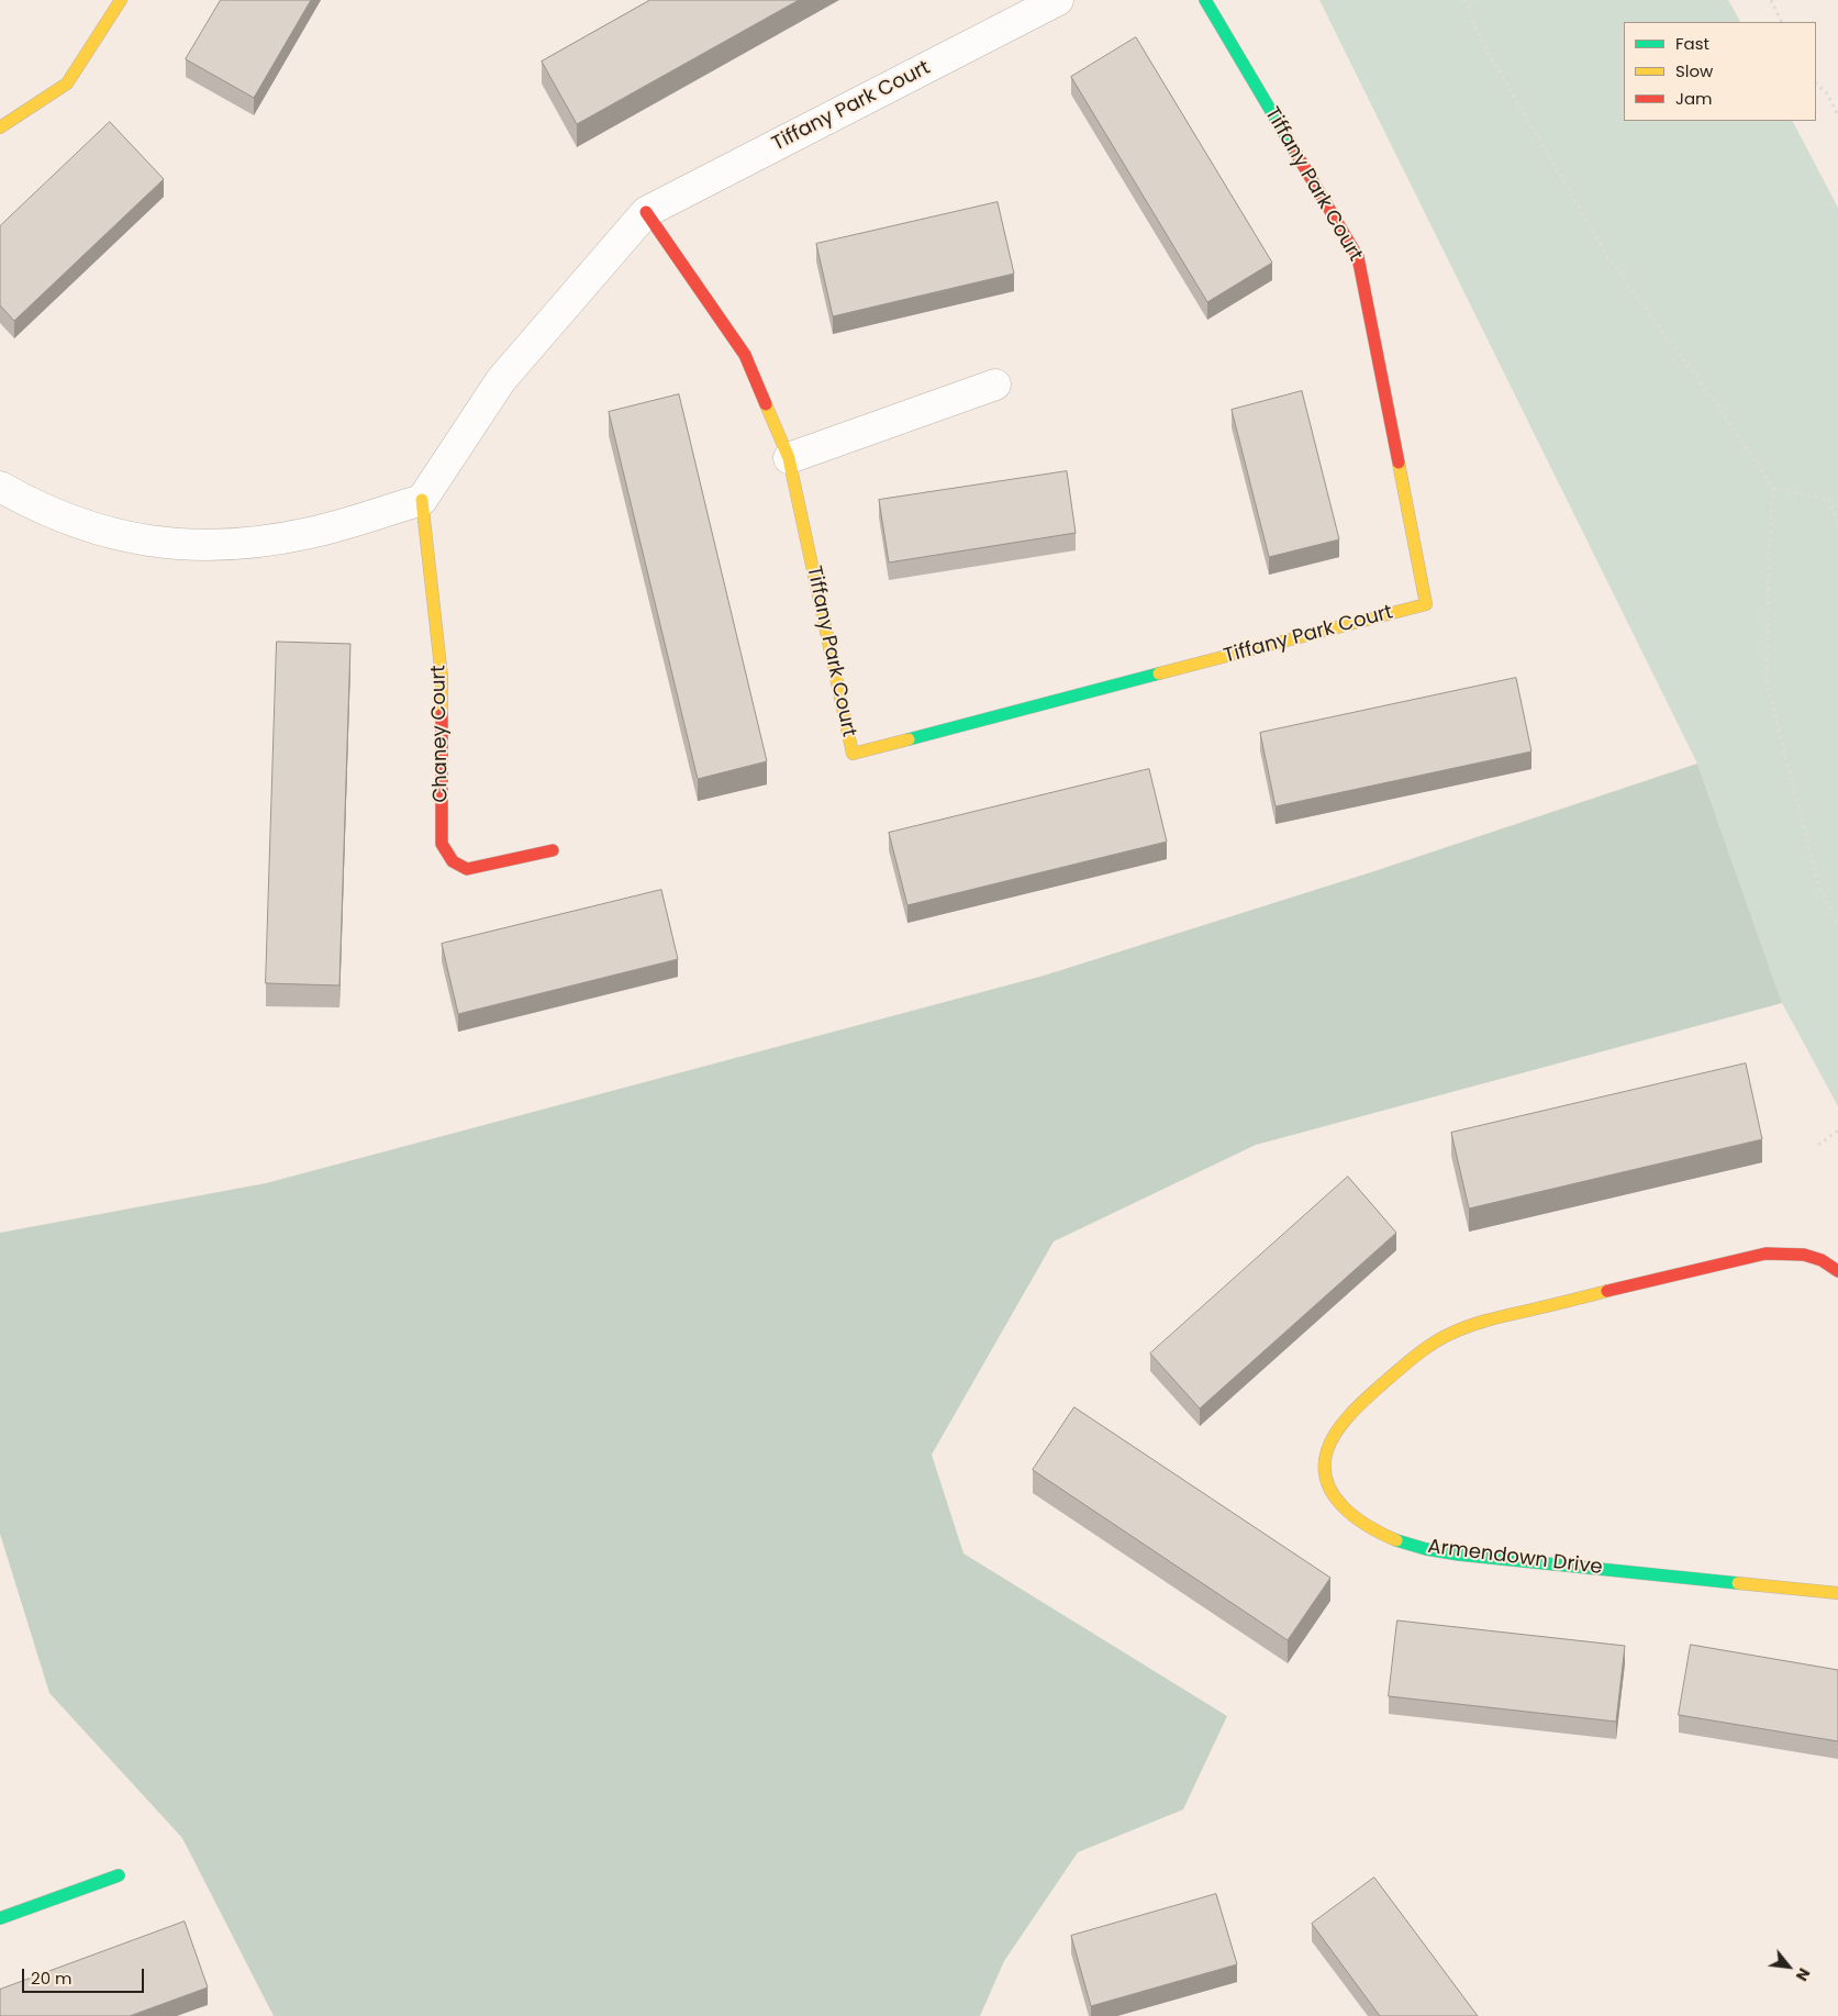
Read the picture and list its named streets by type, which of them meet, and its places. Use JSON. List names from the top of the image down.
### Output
{
  "streets": {
    "street": ["Tiffany Park Court", "Chaney Court", "Armendown Drive"]
  },
  "crossings": [
    ["Tiffany Park Court", "Chaney Court"]
  ],
  "legend": ["Fast", "Slow", "Jam"],
  "scale_bar": "20 m",
  "north": "bottom right"
}
